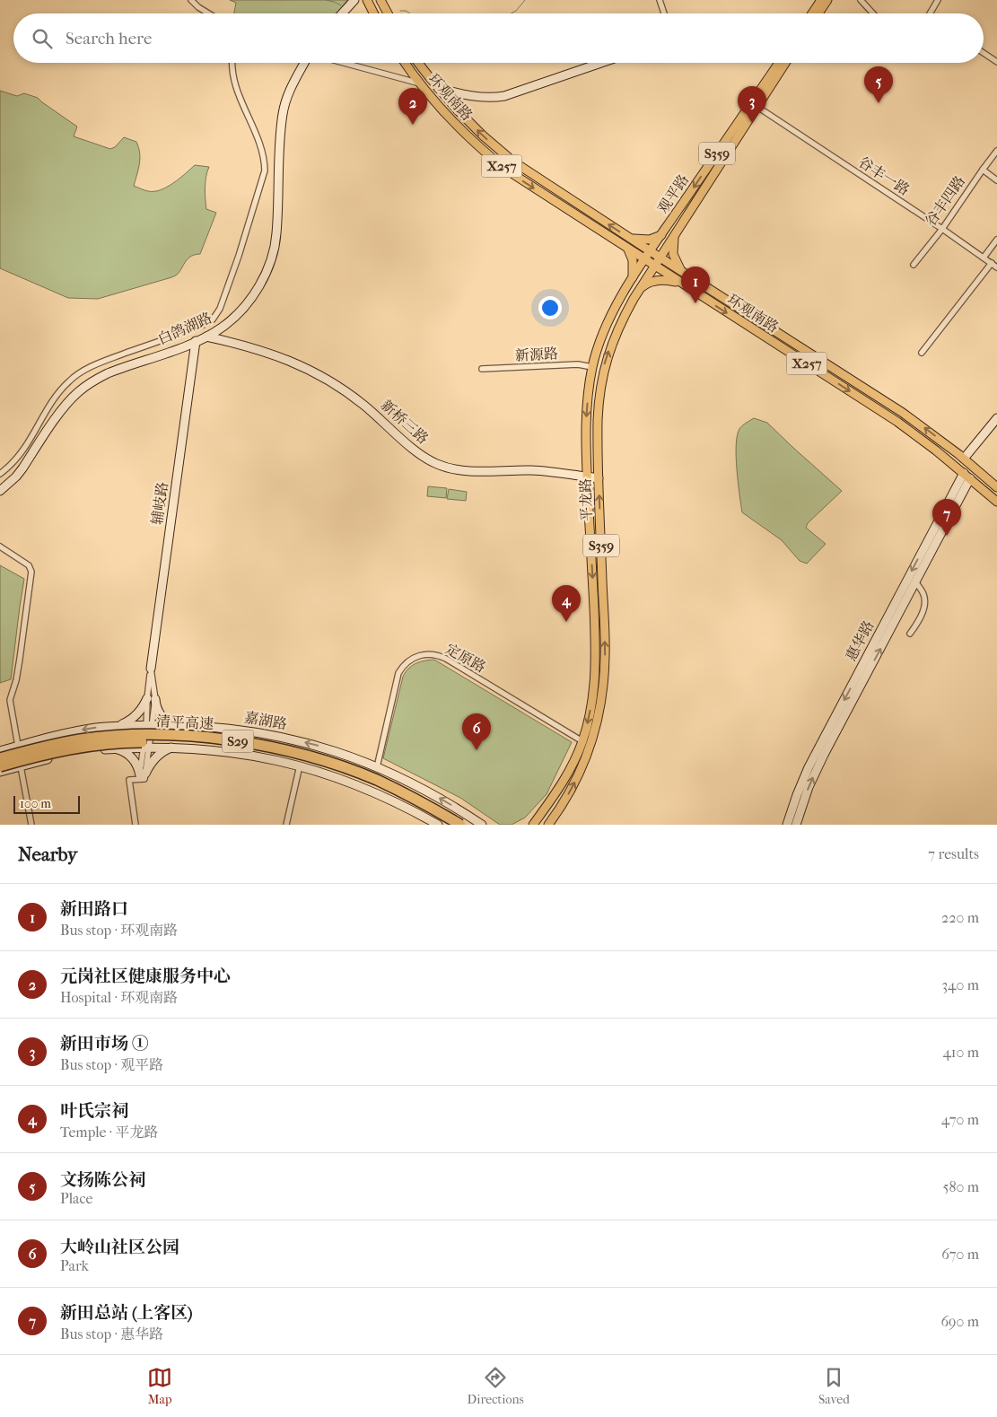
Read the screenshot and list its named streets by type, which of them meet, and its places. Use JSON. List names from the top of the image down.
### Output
{
  "streets": {
    "highway": ["清平高速", "S29"],
    "main road": [
      "环观南路",
      "S359",
      "X257",
      "观平路",
      "白鸽湖路",
      "新桥三路",
      "平龙路",
      "辅岐路",
      "惠华路",
      "嘉湖路"
    ],
    "street": [
      "谷丰一路",
      "谷丰四路",
      "新源路",
      "定原路"
    ]
  },
  "crossings": [
    ["环观南路", "观平路"],
    ["环观南路", "平龙路"],
    ["环观南路", "惠华路"],
    ["谷丰一路", "观平路"],
    ["谷丰一路", "谷丰四路"],
    ["观平路", "平龙路"],
    ["白鸽湖路", "新桥三路"],
    ["白鸽湖路", "辅岐路"],
    ["新源路", "平龙路"],
    ["新桥三路", "平龙路"],
    ["平龙路", "定原路"],
    ["定原路", "嘉湖路"]
  ],
  "scale_bar": "100 m",
  "page": {
    "search": "Search here",
    "pins": [
      "5",
      "3",
      "2",
      "1",
      "7",
      "4",
      "6"
    ],
    "scale": "100 m",
    "heading": ["Nearby", "7 results"],
    "list": [
      {
        "mark": "1",
        "name": "新田路口",
        "note": "Bus stop · 环观南路",
        "value": "220 m"
      },
      {
        "mark": "2",
        "name": "元岗社区健康服务中心",
        "note": "Hospital · 环观南路",
        "value": "340 m"
      },
      {
        "mark": "3",
        "name": "新田市场 ①",
        "note": "Bus stop · 观平路",
        "value": "410 m"
      },
      {
        "mark": "4",
        "name": "叶氏宗祠",
        "note": "Temple · 平龙路",
        "value": "470 m"
      },
      {
        "mark": "5",
        "name": "文扬陈公祠",
        "note": "Place",
        "value": "580 m"
      },
      {
        "mark": "6",
        "name": "大岭山社区公园",
        "note": "Park",
        "value": "670 m"
      },
      {
        "mark": "7",
        "name": "新田总站 (上客区)",
        "note": "Bus stop · 惠华路",
        "value": "690 m"
      }
    ],
    "nav": ["Map", "Directions", "Saved"]
  }
}
